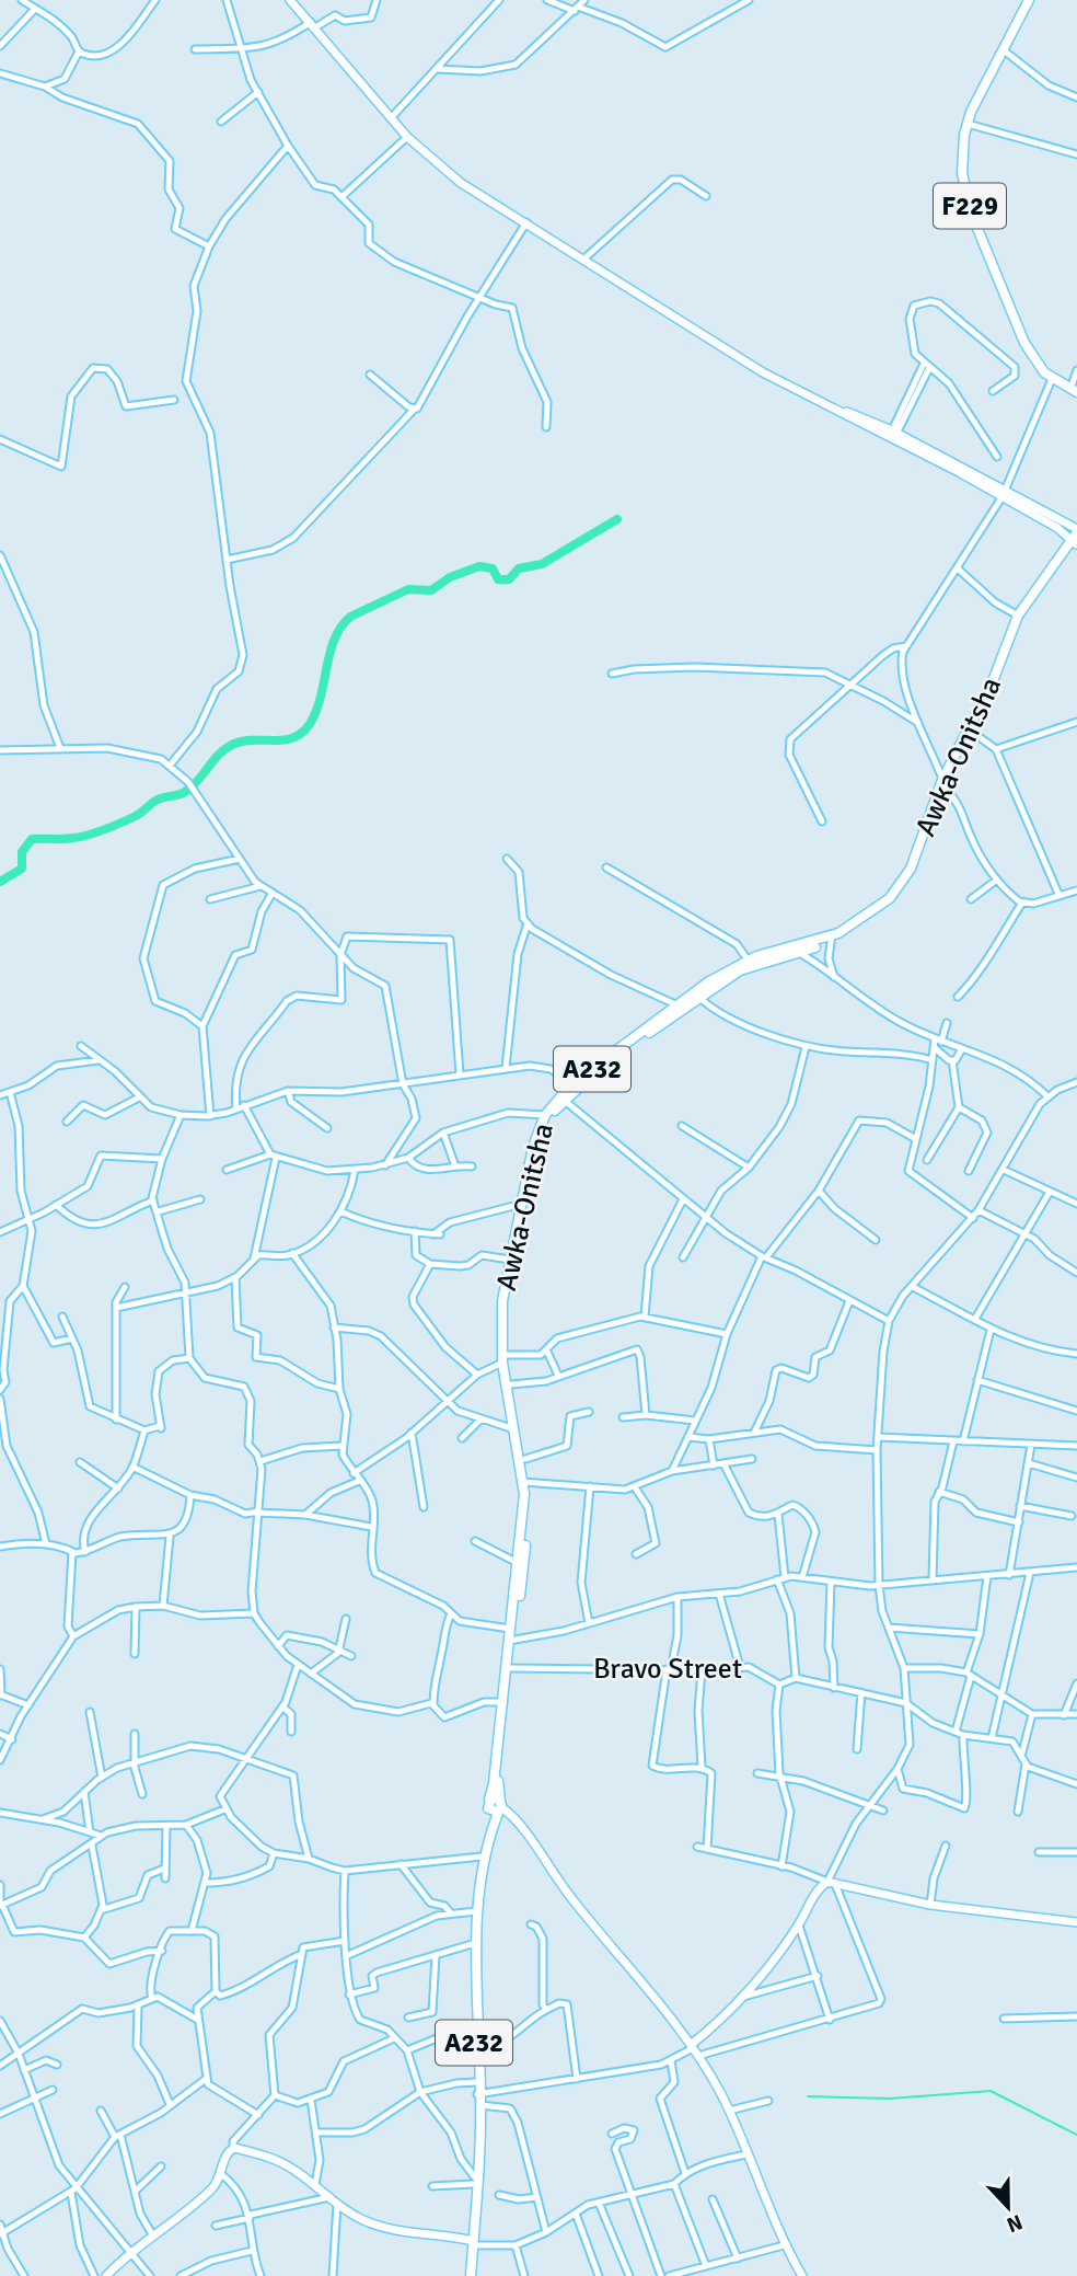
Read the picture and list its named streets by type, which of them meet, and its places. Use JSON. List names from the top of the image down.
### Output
{
  "streets": {
    "main road": ["F229", "Awka-Onitsha", "A232"],
    "street": ["Bravo Street"]
  },
  "crossings": [
    ["Awka-Onitsha", "A232"],
    ["Awka-Onitsha", "Bravo Street"]
  ],
  "north": "bottom"
}
